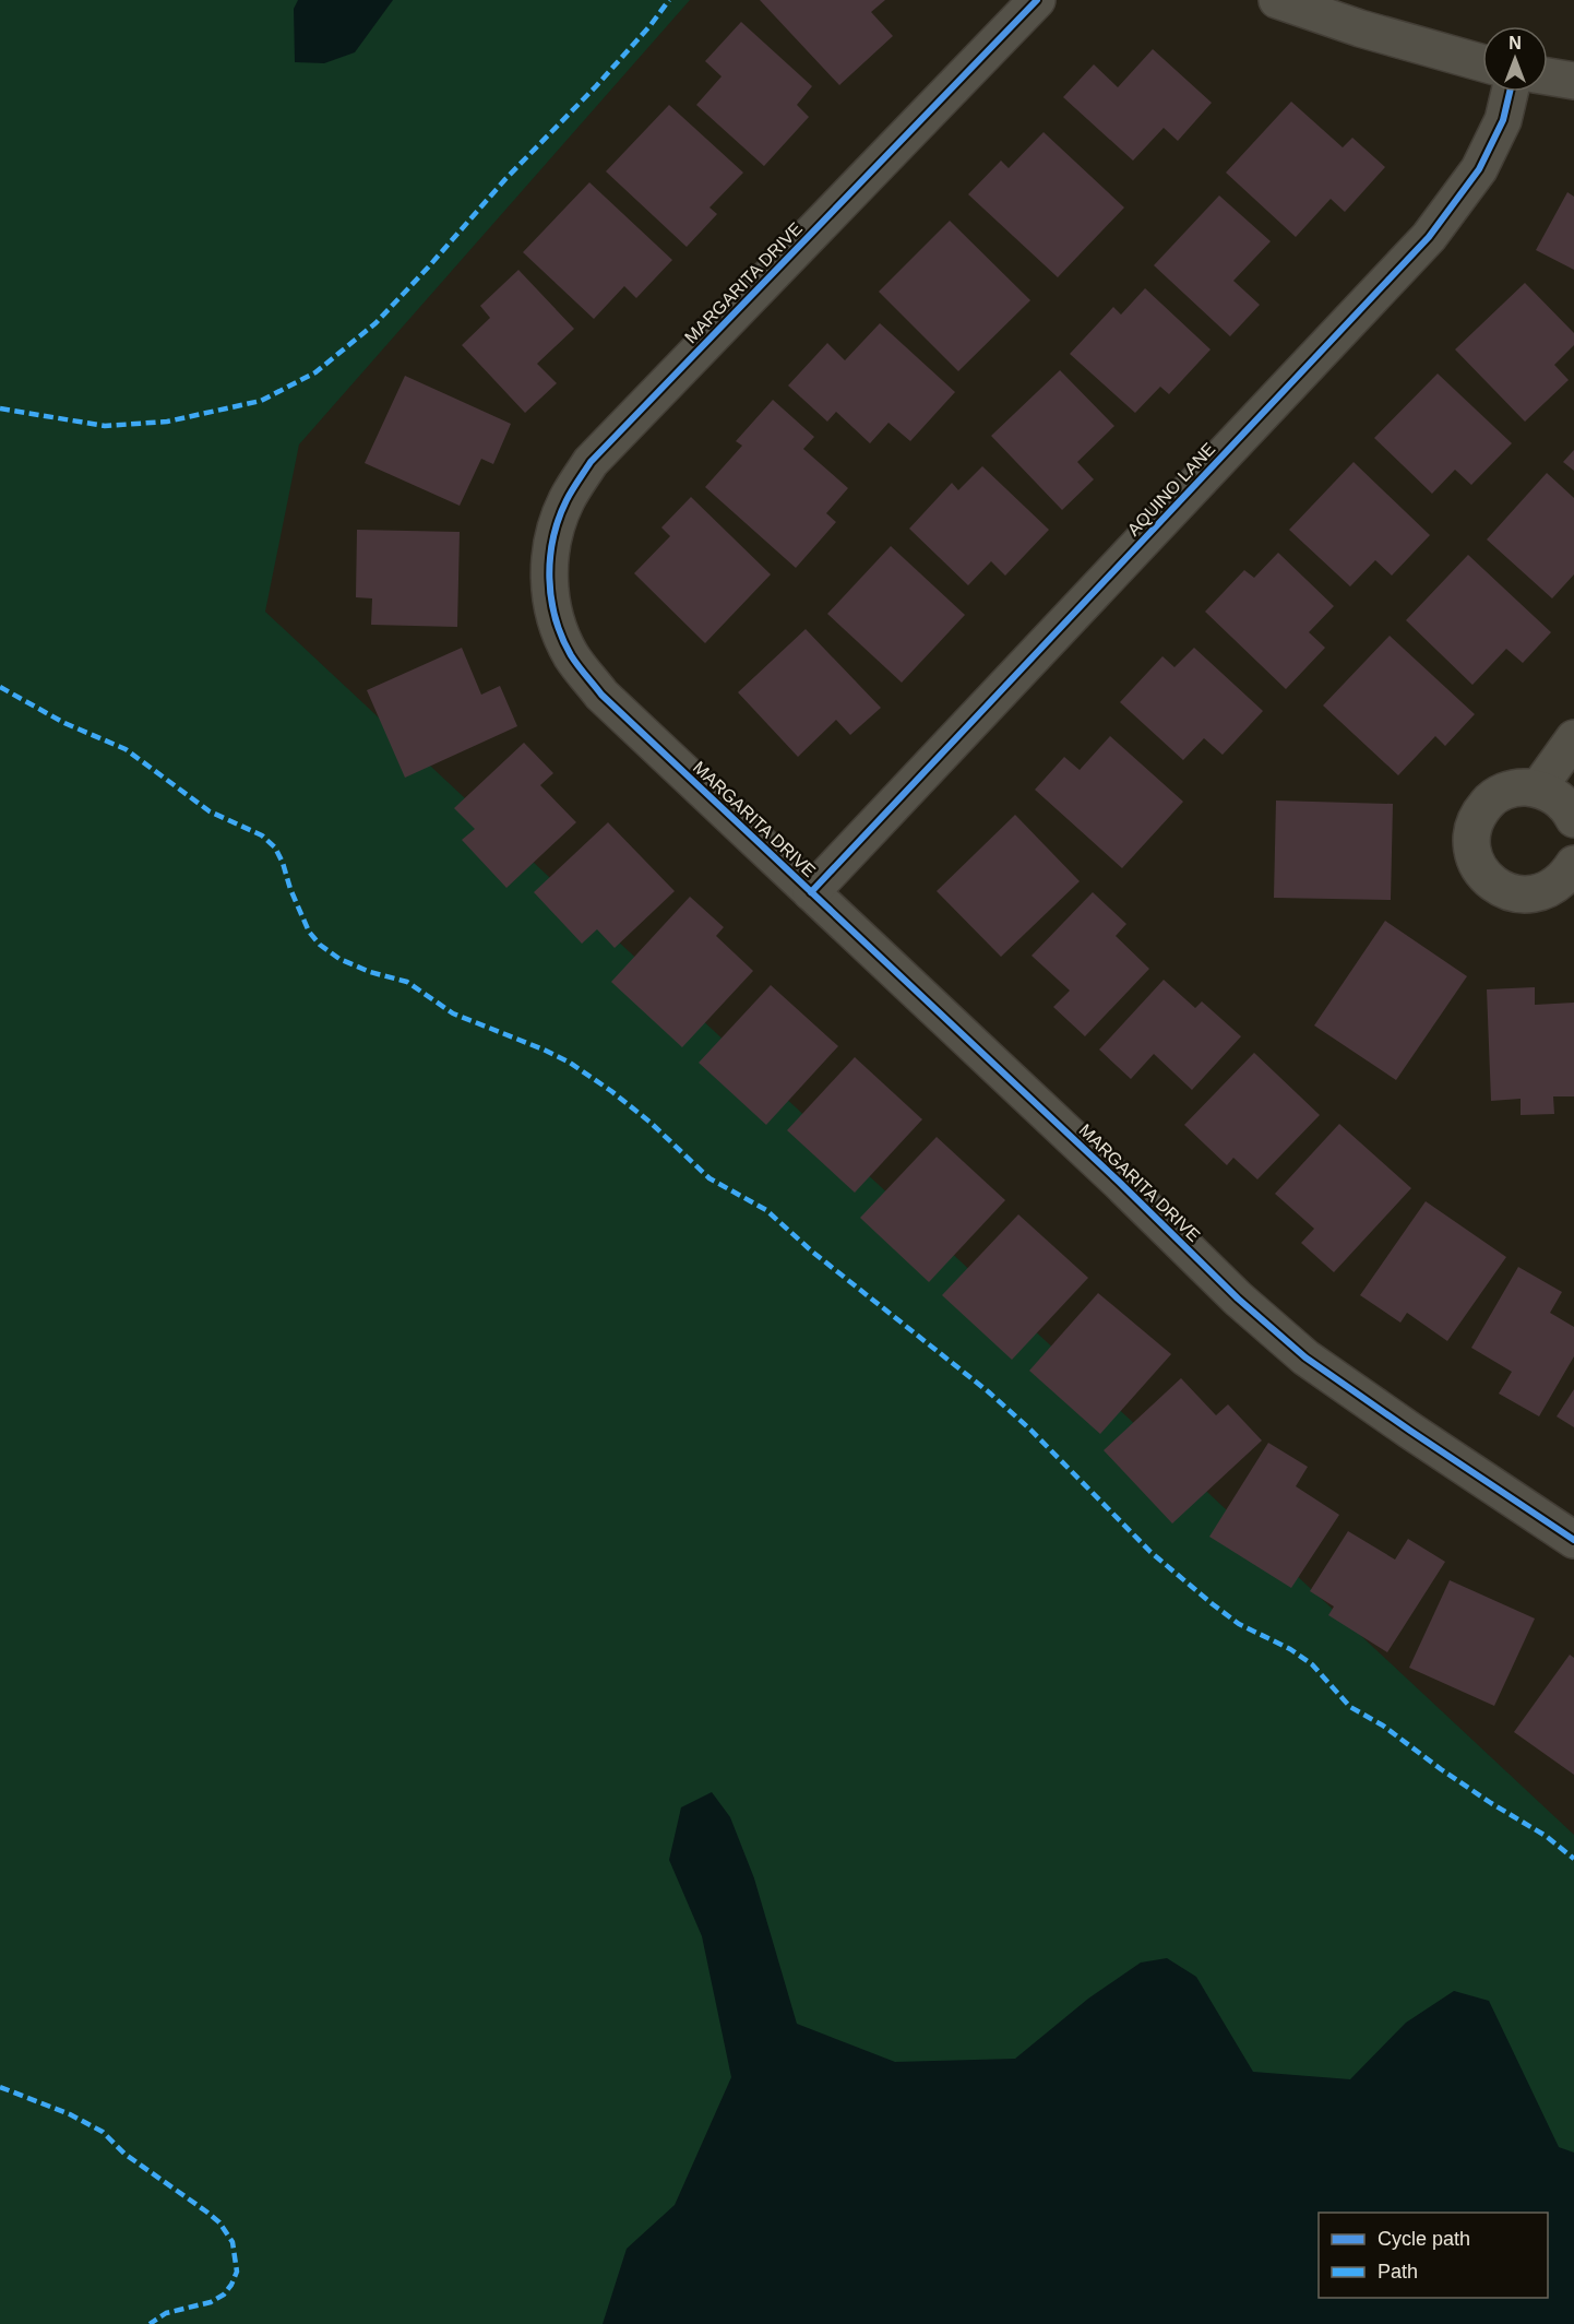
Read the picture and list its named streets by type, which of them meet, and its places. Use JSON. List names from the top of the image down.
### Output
{
  "streets": {
    "street": ["MARGARITA DRIVE", "AQUINO LANE"]
  },
  "crossings": [
    ["MARGARITA DRIVE", "AQUINO LANE"]
  ],
  "legend": ["Cycle path", "Path"],
  "north": "top"
}
